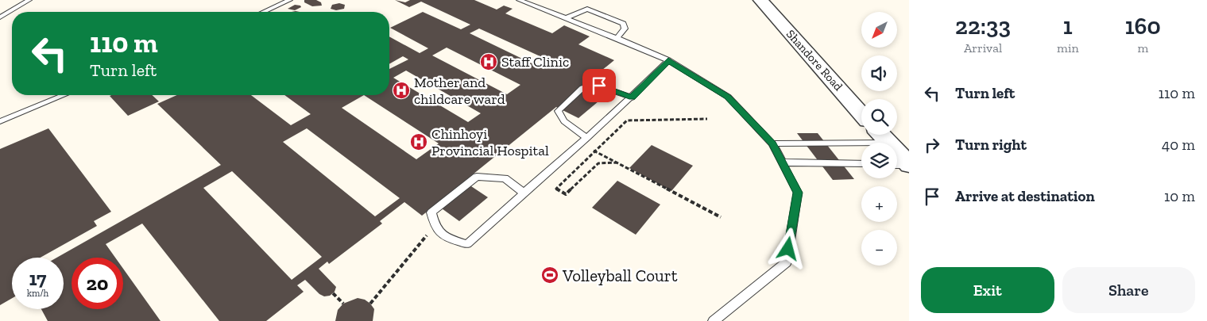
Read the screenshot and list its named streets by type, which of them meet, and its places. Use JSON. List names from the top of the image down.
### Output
{
  "streets": {
    "street": ["Shandore Road"]
  },
  "places": {
    "hospital": ["Staff Clinic", "Mother and childcare ward", "Chinhoyi Provincial Hospital"],
    "sports": ["Volleyball Court"]
  },
  "north": "bottom left",
  "page": {
    "eta": [
      "22:33",
      "Arrival",
      "1",
      "min",
      "160",
      "m"
    ],
    "map_buttons": ["+", "−"],
    "turn": ["110 m", "Turn left"],
    "list": [
      {
        "name": "Turn left",
        "value": "110 m"
      },
      {
        "name": "Turn right",
        "value": "40 m"
      },
      {
        "name": "Arrive at destination",
        "value": "10 m"
      }
    ],
    "speed": "17 km/h",
    "limit": "20",
    "buttons": ["Exit", "Share"]
  }
}
